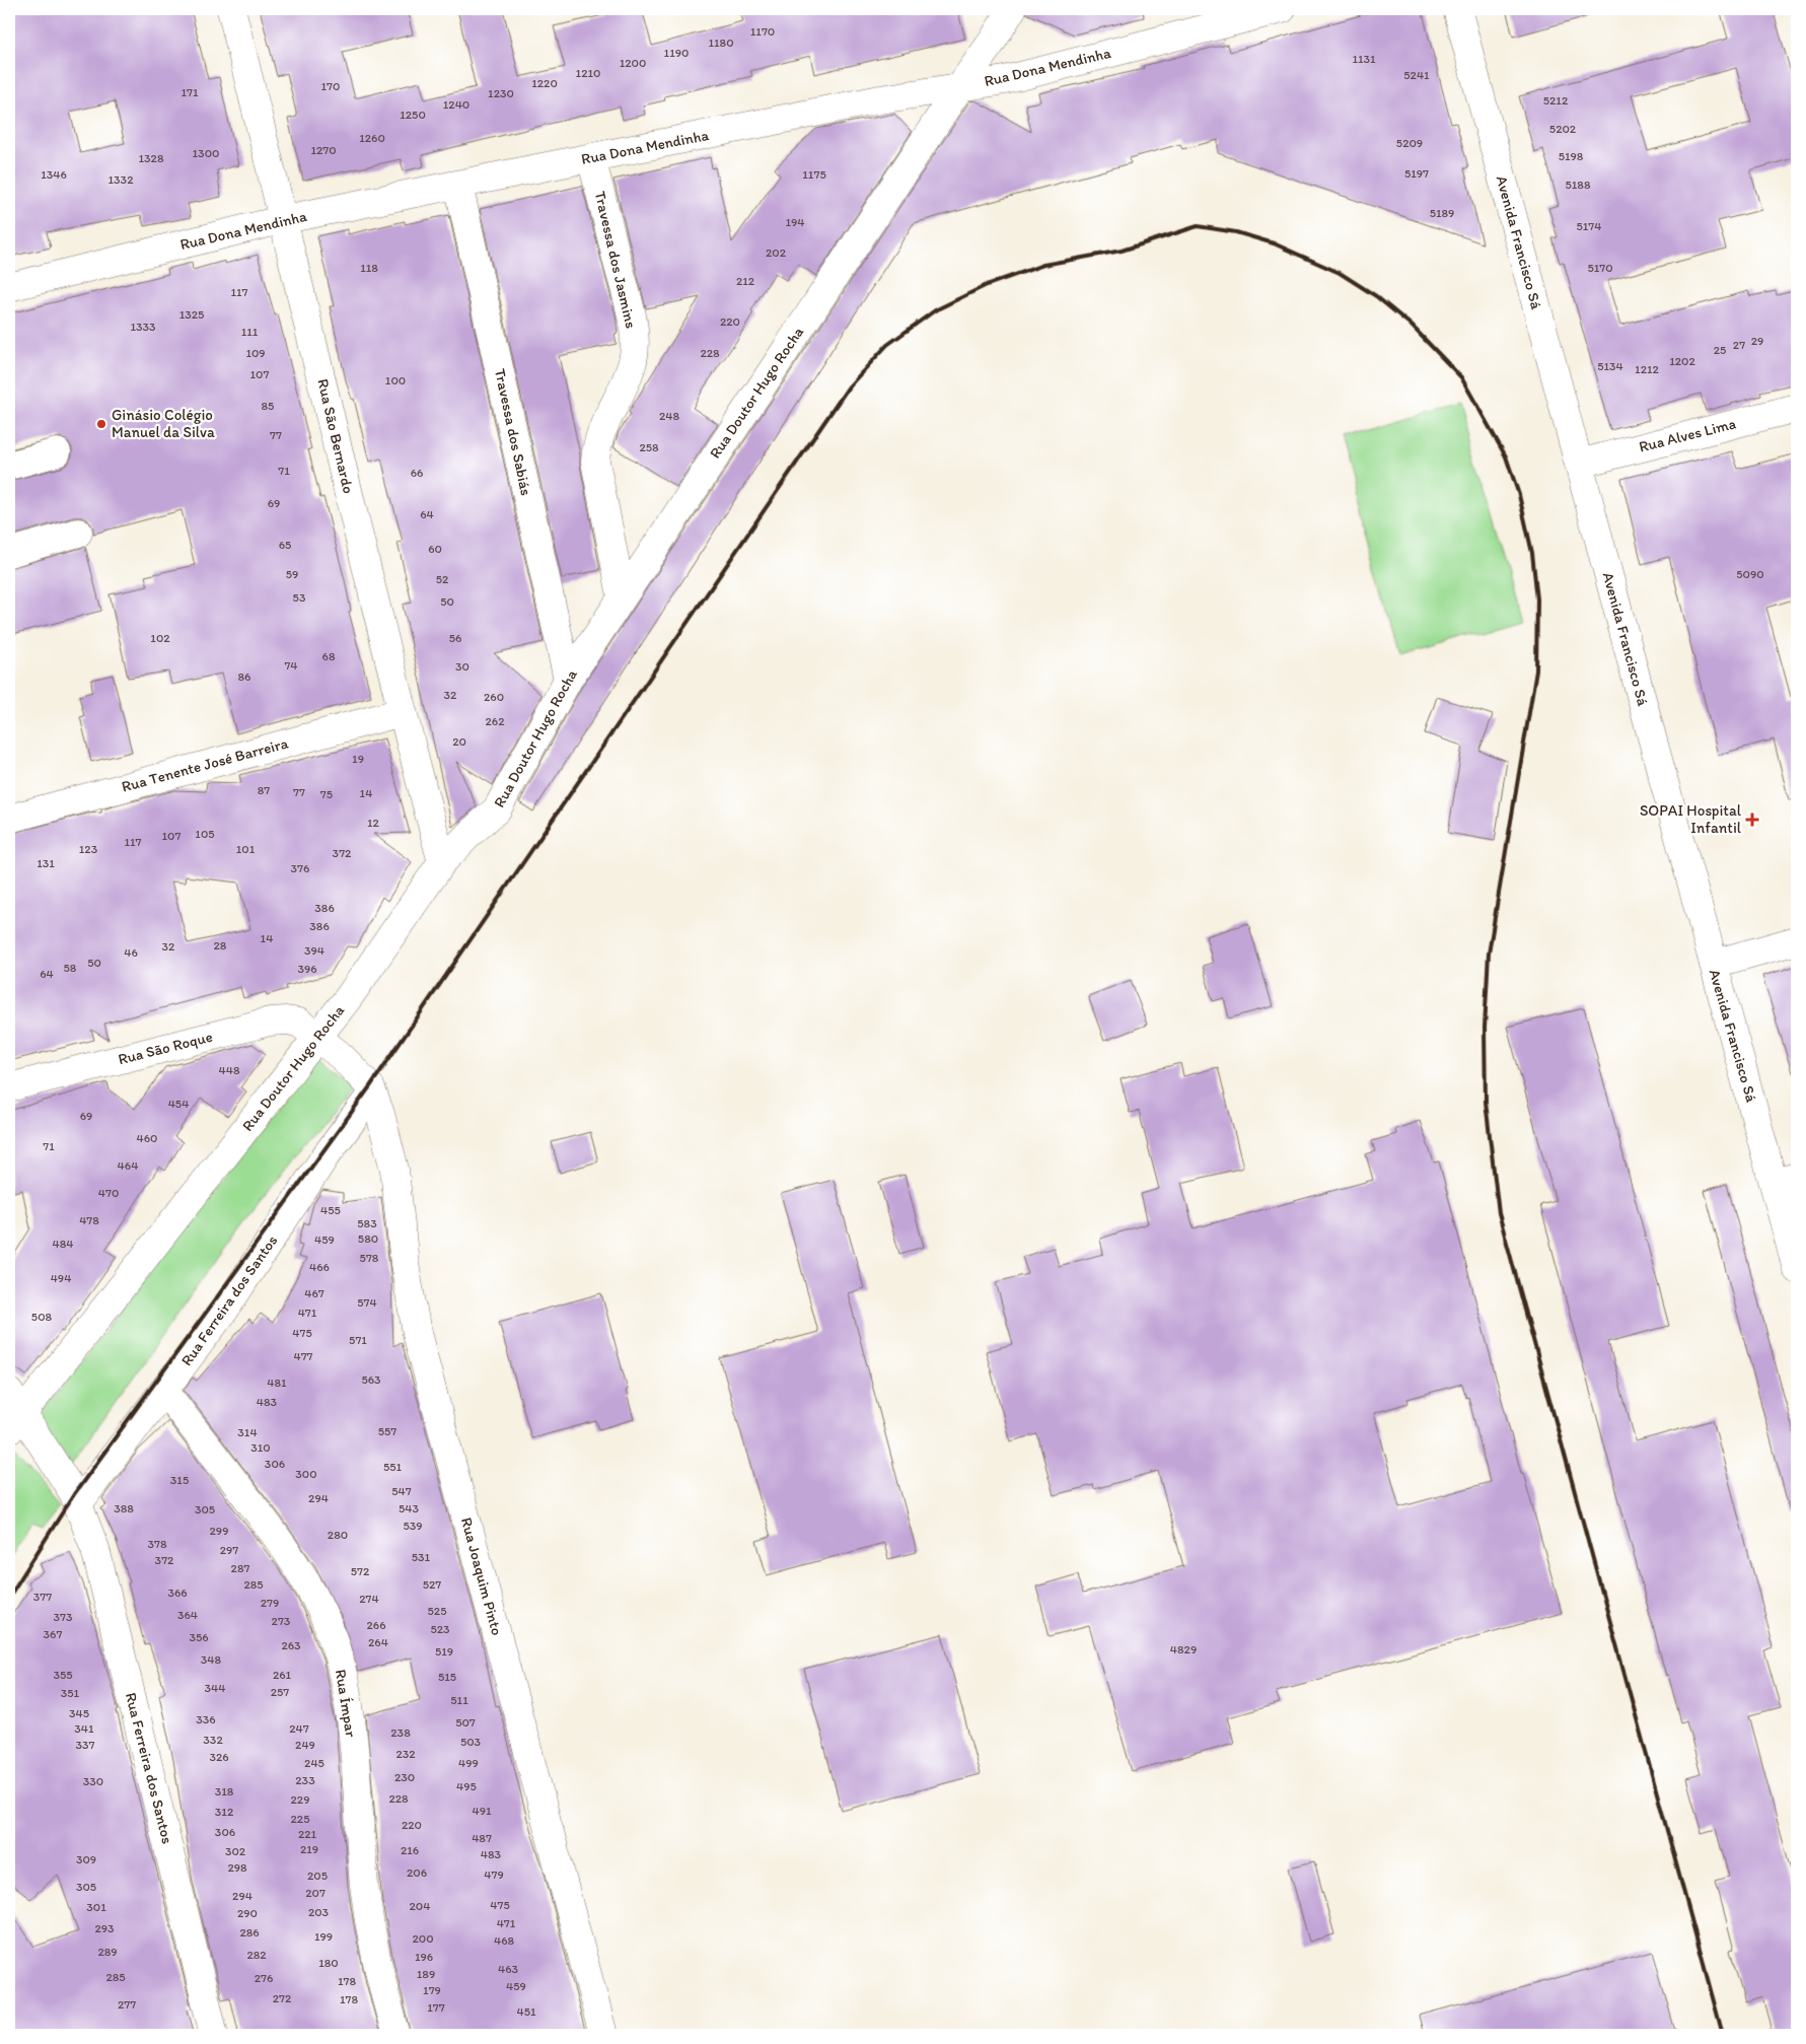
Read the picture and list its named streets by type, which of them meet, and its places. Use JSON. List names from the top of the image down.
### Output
{
  "streets": {
    "street": [
      "Rua Dona Mendinha",
      "Avenida Francisco Sá",
      "Travessa dos Jasmins",
      "Rua Doutor Hugo Rocha",
      "Travessa dos Sabiás",
      "Rua Alves Lima",
      "Rua São Bernardo",
      "Rua Tenente José Barreira",
      "Rua São Roque",
      "Rua Ferreira dos Santos",
      "Rua Joaquim Pinto",
      "Rua Ímpar"
    ]
  },
  "crossings": [
    ["Rua Dona Mendinha", "Travessa dos Jasmins"],
    ["Rua Dona Mendinha", "Rua Doutor Hugo Rocha"],
    ["Rua Dona Mendinha", "Travessa dos Sabiás"],
    ["Rua Dona Mendinha", "Rua São Bernardo"],
    ["Avenida Francisco Sá", "Rua Alves Lima"],
    ["Travessa dos Jasmins", "Rua Doutor Hugo Rocha"],
    ["Rua Doutor Hugo Rocha", "Travessa dos Sabiás"],
    ["Rua Doutor Hugo Rocha", "Rua São Bernardo"],
    ["Rua Doutor Hugo Rocha", "Rua São Roque"],
    ["Rua Doutor Hugo Rocha", "Rua Ferreira dos Santos"],
    ["Rua São Bernardo", "Rua Tenente José Barreira"],
    ["Rua Ferreira dos Santos", "Rua Joaquim Pinto"],
    ["Rua Ferreira dos Santos", "Rua Ímpar"]
  ],
  "places": {
    "other": ["Ginásio Colégio Manuel da Silva"],
    "health": ["SOPAI Hospital Infantil"]
  },
  "house_numbers": [
    "1170",
    "1180",
    "1190",
    "1131",
    "1200",
    "1210",
    "5241",
    "1220",
    "170",
    "171",
    "1230",
    "5212",
    "1240",
    "1250",
    "5202",
    "1260",
    "5209",
    "1270",
    "1300",
    "5198",
    "1328",
    "5197",
    "1346",
    "1175",
    "1332",
    "5188",
    "5189",
    "194",
    "5174",
    "202",
    "118",
    "5170",
    "212",
    "117",
    "1325",
    "220",
    "1333",
    "111",
    "29",
    "27",
    "25",
    "109",
    "228",
    "1202",
    "5134",
    "1212",
    "107",
    "100",
    "85",
    "248",
    "77",
    "258",
    "71",
    "66",
    "69",
    "64",
    "65",
    "60",
    "59",
    "5090",
    "52",
    "53",
    "50",
    "102",
    "56",
    "68",
    "74",
    "30",
    "86",
    "32",
    "260",
    "262",
    "20",
    "19",
    "87",
    "77",
    "14",
    "75",
    "12",
    "105",
    "107",
    "117",
    "123",
    "101",
    "372",
    "131",
    "376",
    "386",
    "386",
    "14",
    "28",
    "32",
    "394",
    "46",
    "50",
    "58",
    "396",
    "64",
    "448",
    "454",
    "69",
    "460",
    "71",
    "464",
    "470",
    "455",
    "478",
    "583",
    "580",
    "459",
    "484",
    "578",
    "466",
    "494",
    "467",
    "574",
    "471",
    "508",
    "475",
    "571",
    "477",
    "563",
    "481",
    "483",
    "557",
    "314",
    "310",
    "306",
    "551",
    "300",
    "315",
    "547",
    "294",
    "388",
    "543",
    "305",
    "539",
    "299",
    "280",
    "378",
    "297",
    "531",
    "372",
    "287",
    "572",
    "285",
    "527",
    "366",
    "377",
    "274",
    "279",
    "525",
    "364",
    "373",
    "273",
    "266",
    "523",
    "367",
    "356",
    "264",
    "263",
    "4829",
    "519",
    "348",
    "355",
    "261",
    "515",
    "344",
    "257",
    "351",
    "511",
    "345",
    "336",
    "507",
    "341",
    "247",
    "238",
    "332",
    "503",
    "337",
    "249",
    "232",
    "326",
    "245",
    "499",
    "230",
    "233",
    "330",
    "495",
    "318",
    "228",
    "229",
    "491",
    "312",
    "225",
    "220",
    "306",
    "221",
    "487",
    "219",
    "216",
    "302",
    "483",
    "309",
    "298",
    "206",
    "479",
    "205",
    "305",
    "207",
    "294",
    "475",
    "204",
    "301",
    "203",
    "290",
    "471",
    "293",
    "286",
    "199",
    "200",
    "468",
    "289",
    "282",
    "196",
    "180",
    "463",
    "189",
    "285",
    "276",
    "178",
    "459",
    "179",
    "272",
    "178",
    "277",
    "177",
    "451"
  ]
}
